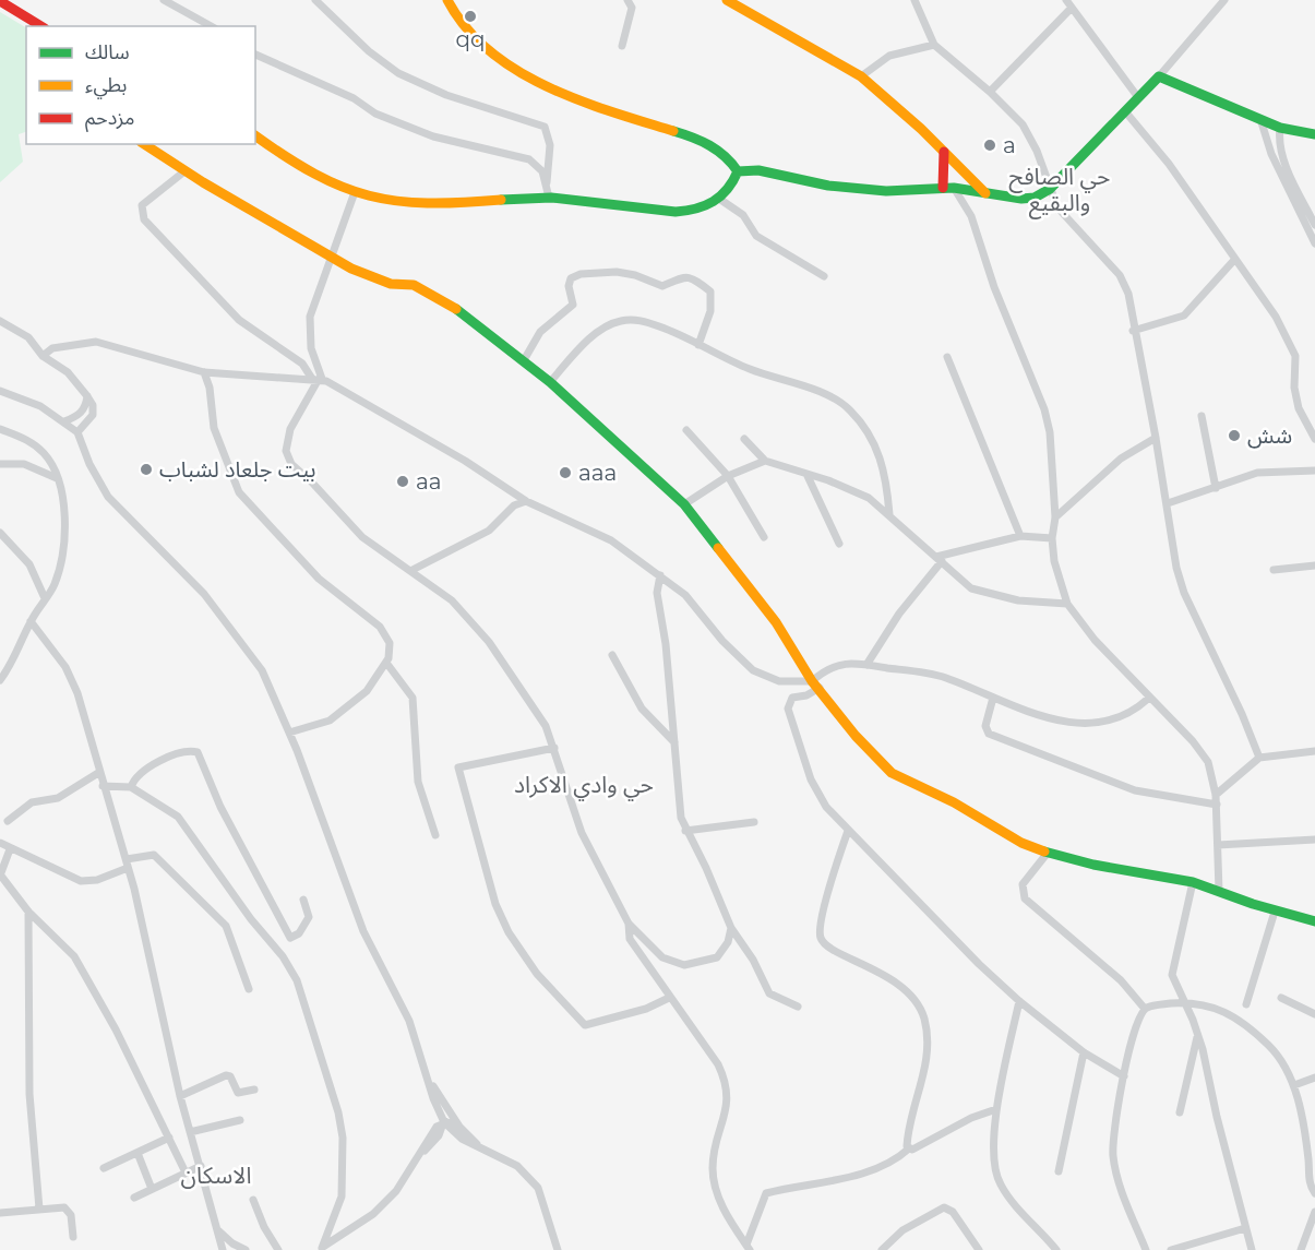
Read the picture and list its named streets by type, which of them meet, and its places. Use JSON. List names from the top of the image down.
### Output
{
  "districts": ["حي الصافح والبقيع", "حي وادي الاكراد", "الاسكان"],
  "places": [
    "qq",
    "a",
    "شش",
    "بيت جلعاد لشباب",
    "aaa",
    "aa"
  ],
  "legend": ["سالك", "بطيء", "مزدحم"]
}
